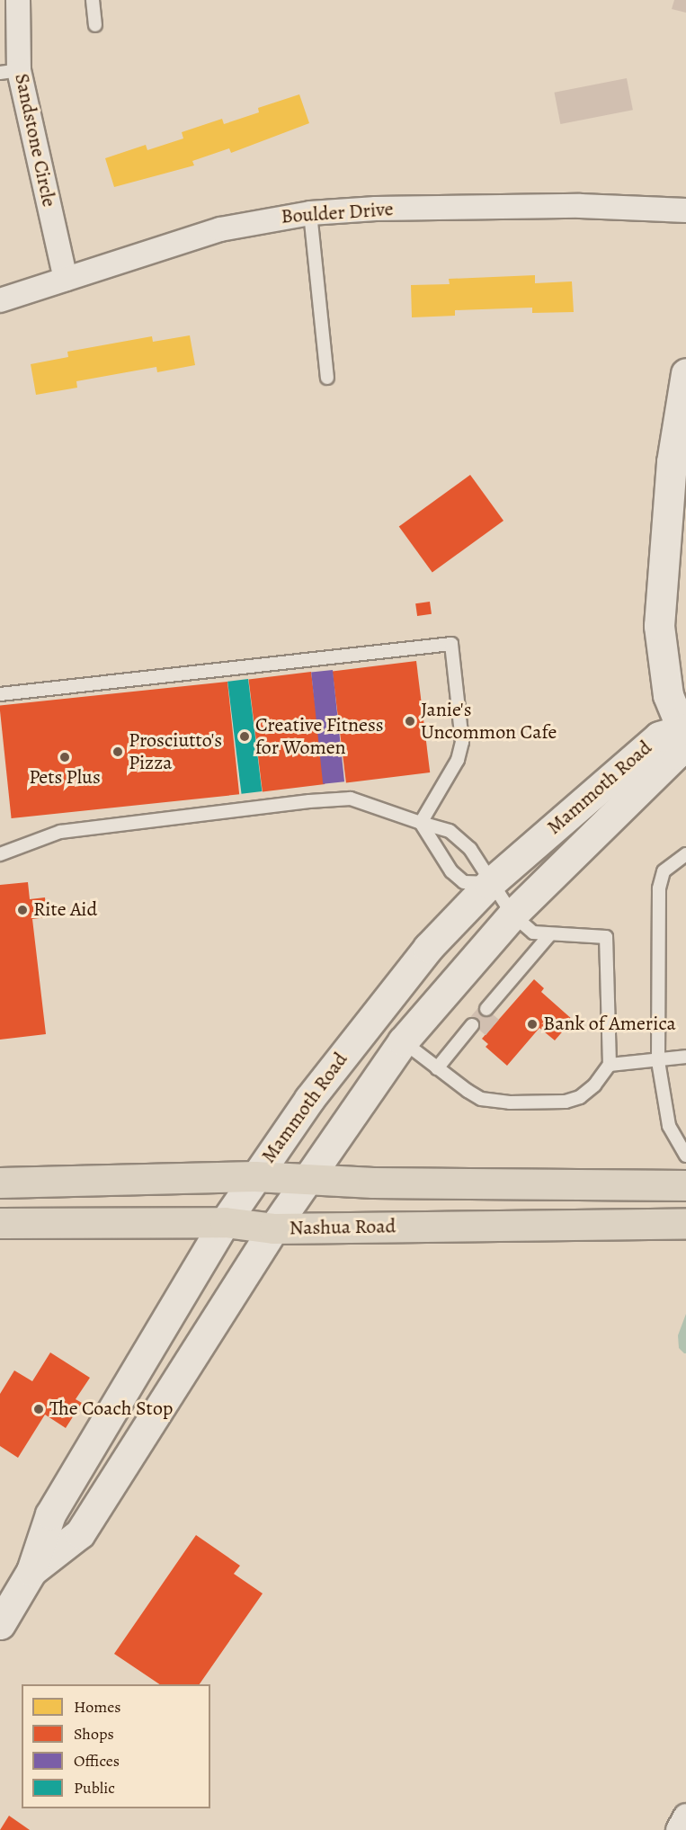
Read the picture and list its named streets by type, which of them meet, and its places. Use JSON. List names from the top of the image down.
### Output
{
  "streets": {
    "main road": ["Mammoth Road", "Nashua Road"],
    "street": ["Sandstone Circle", "Boulder Drive"]
  },
  "crossings": [
    ["Sandstone Circle", "Boulder Drive"],
    ["Mammoth Road", "Nashua Road"]
  ],
  "places": [
    "Janie's Uncommon Cafe",
    "Creative Fitness for Women",
    "Prosciutto's Pizza",
    "Pets Plus",
    "Rite Aid",
    "Bank of America",
    "The Coach Stop"
  ],
  "legend": [
    "Homes",
    "Shops",
    "Offices",
    "Public"
  ]
}
